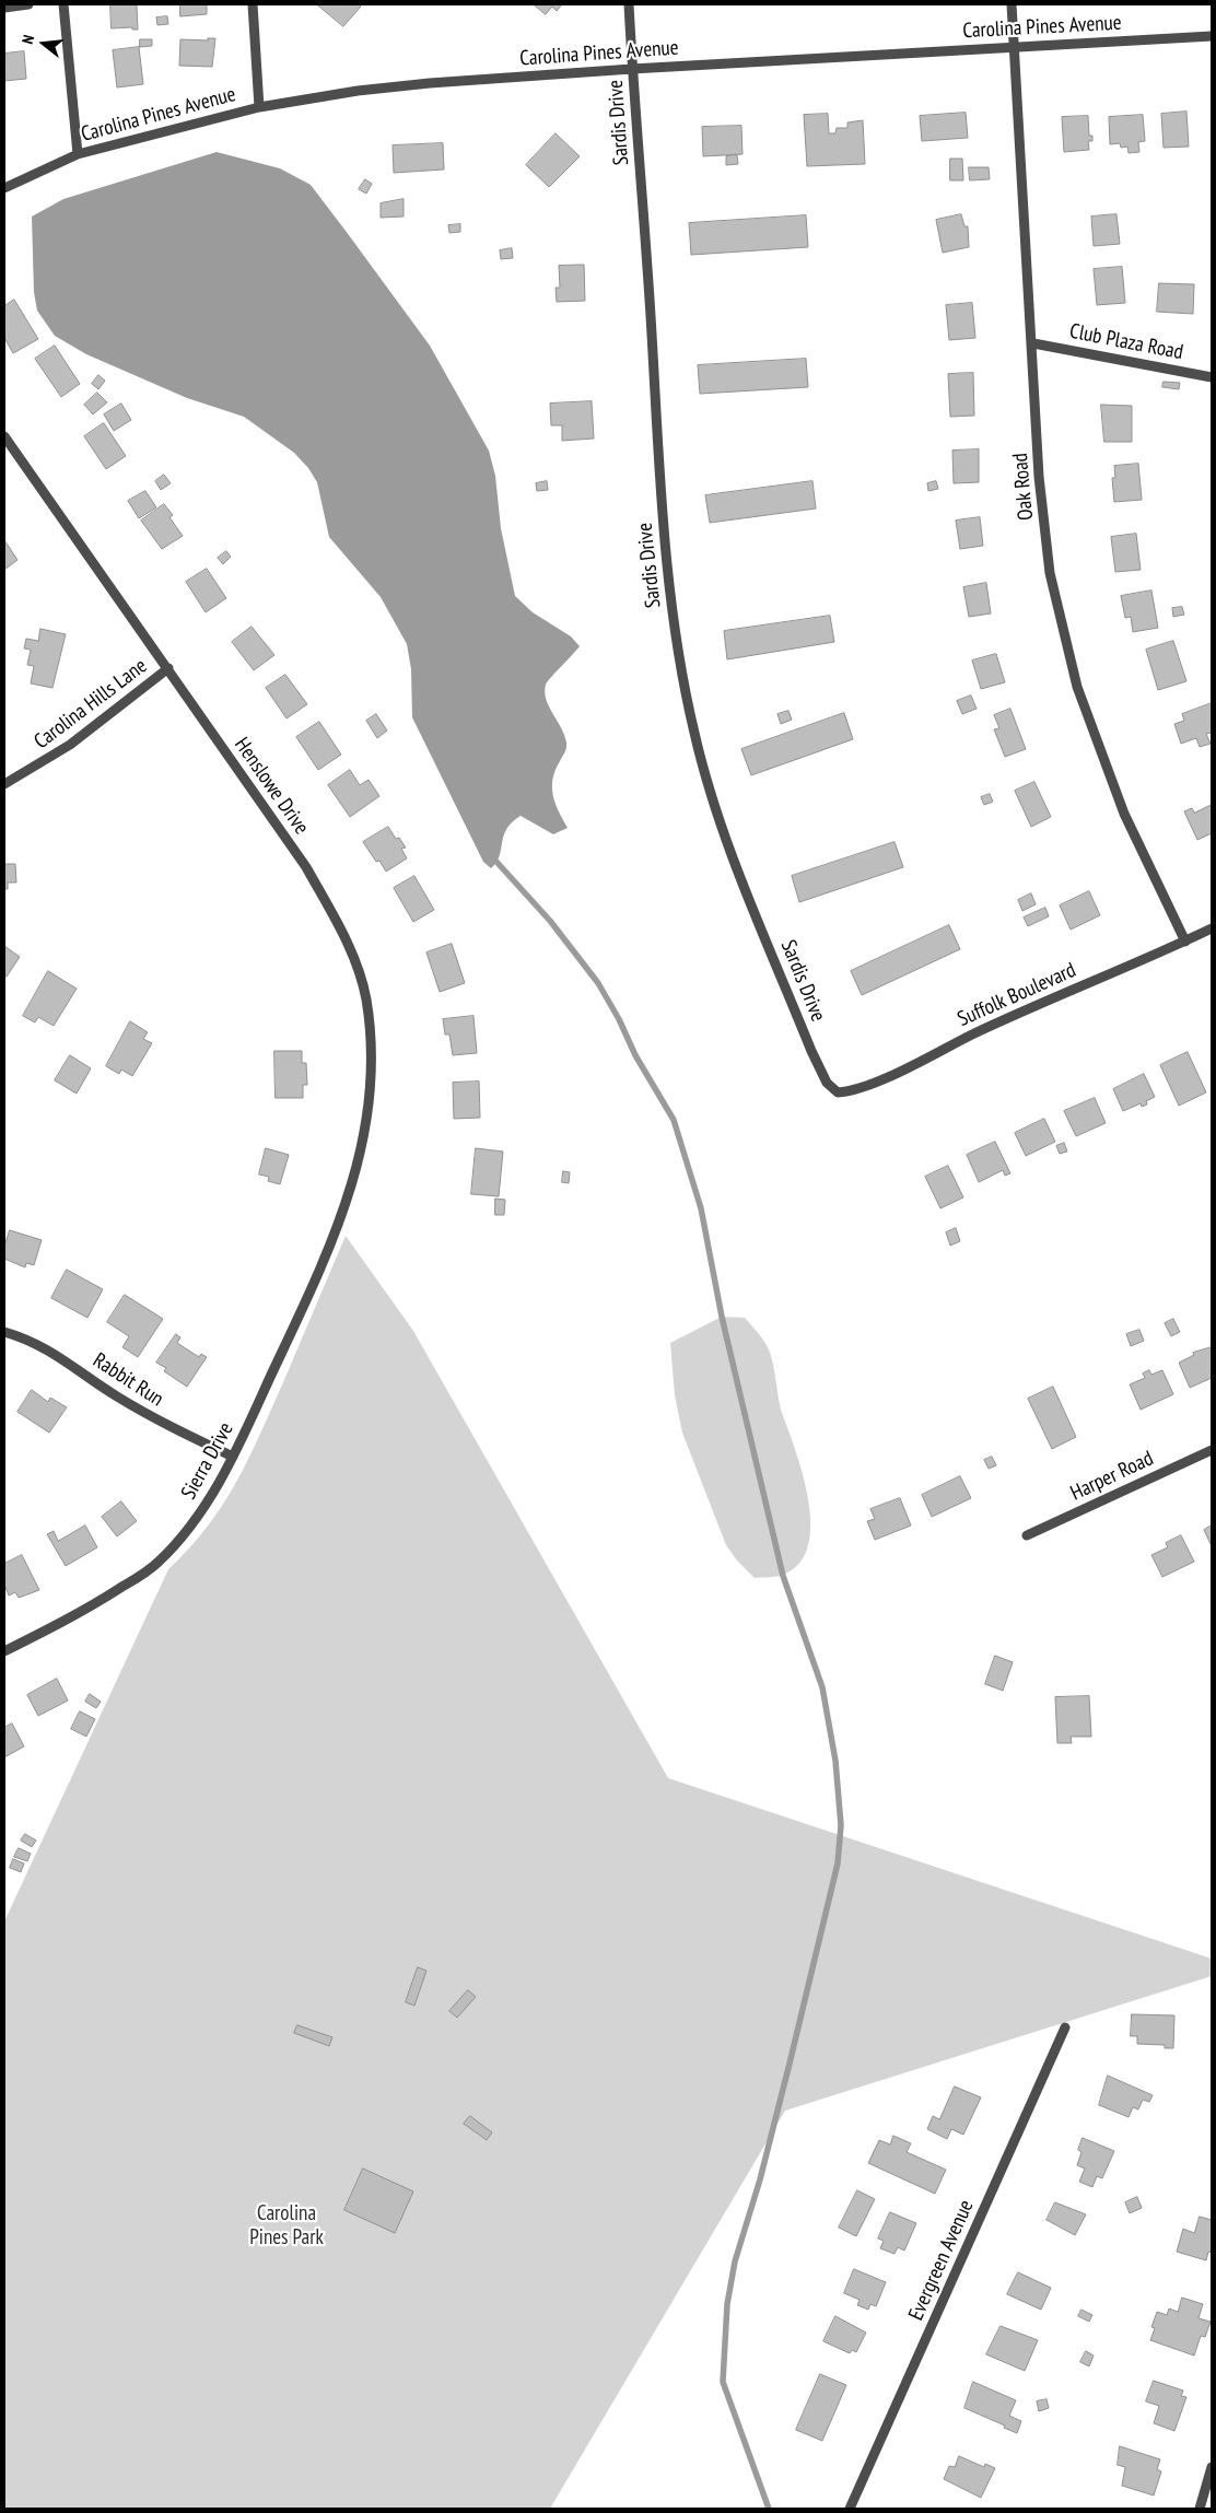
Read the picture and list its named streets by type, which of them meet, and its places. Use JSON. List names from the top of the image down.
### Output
{
  "streets": {
    "street": [
      "Carolina Pines Avenue",
      "Sardis Drive",
      "Club Plaza Road",
      "Oak Road",
      "Carolina Hills Lane",
      "Henslowe Drive",
      "Suffolk Boulevard",
      "Rabbit Run",
      "Sierra Drive",
      "Harper Road",
      "Evergreen Avenue"
    ]
  },
  "crossings": [
    ["Carolina Pines Avenue", "Sardis Drive"],
    ["Carolina Pines Avenue", "Oak Road"],
    ["Sardis Drive", "Suffolk Boulevard"],
    ["Club Plaza Road", "Oak Road"],
    ["Oak Road", "Suffolk Boulevard"],
    ["Carolina Hills Lane", "Henslowe Drive"],
    ["Henslowe Drive", "Sierra Drive"],
    ["Rabbit Run", "Sierra Drive"]
  ],
  "parks": ["Carolina Pines Park"],
  "north": "left"
}
